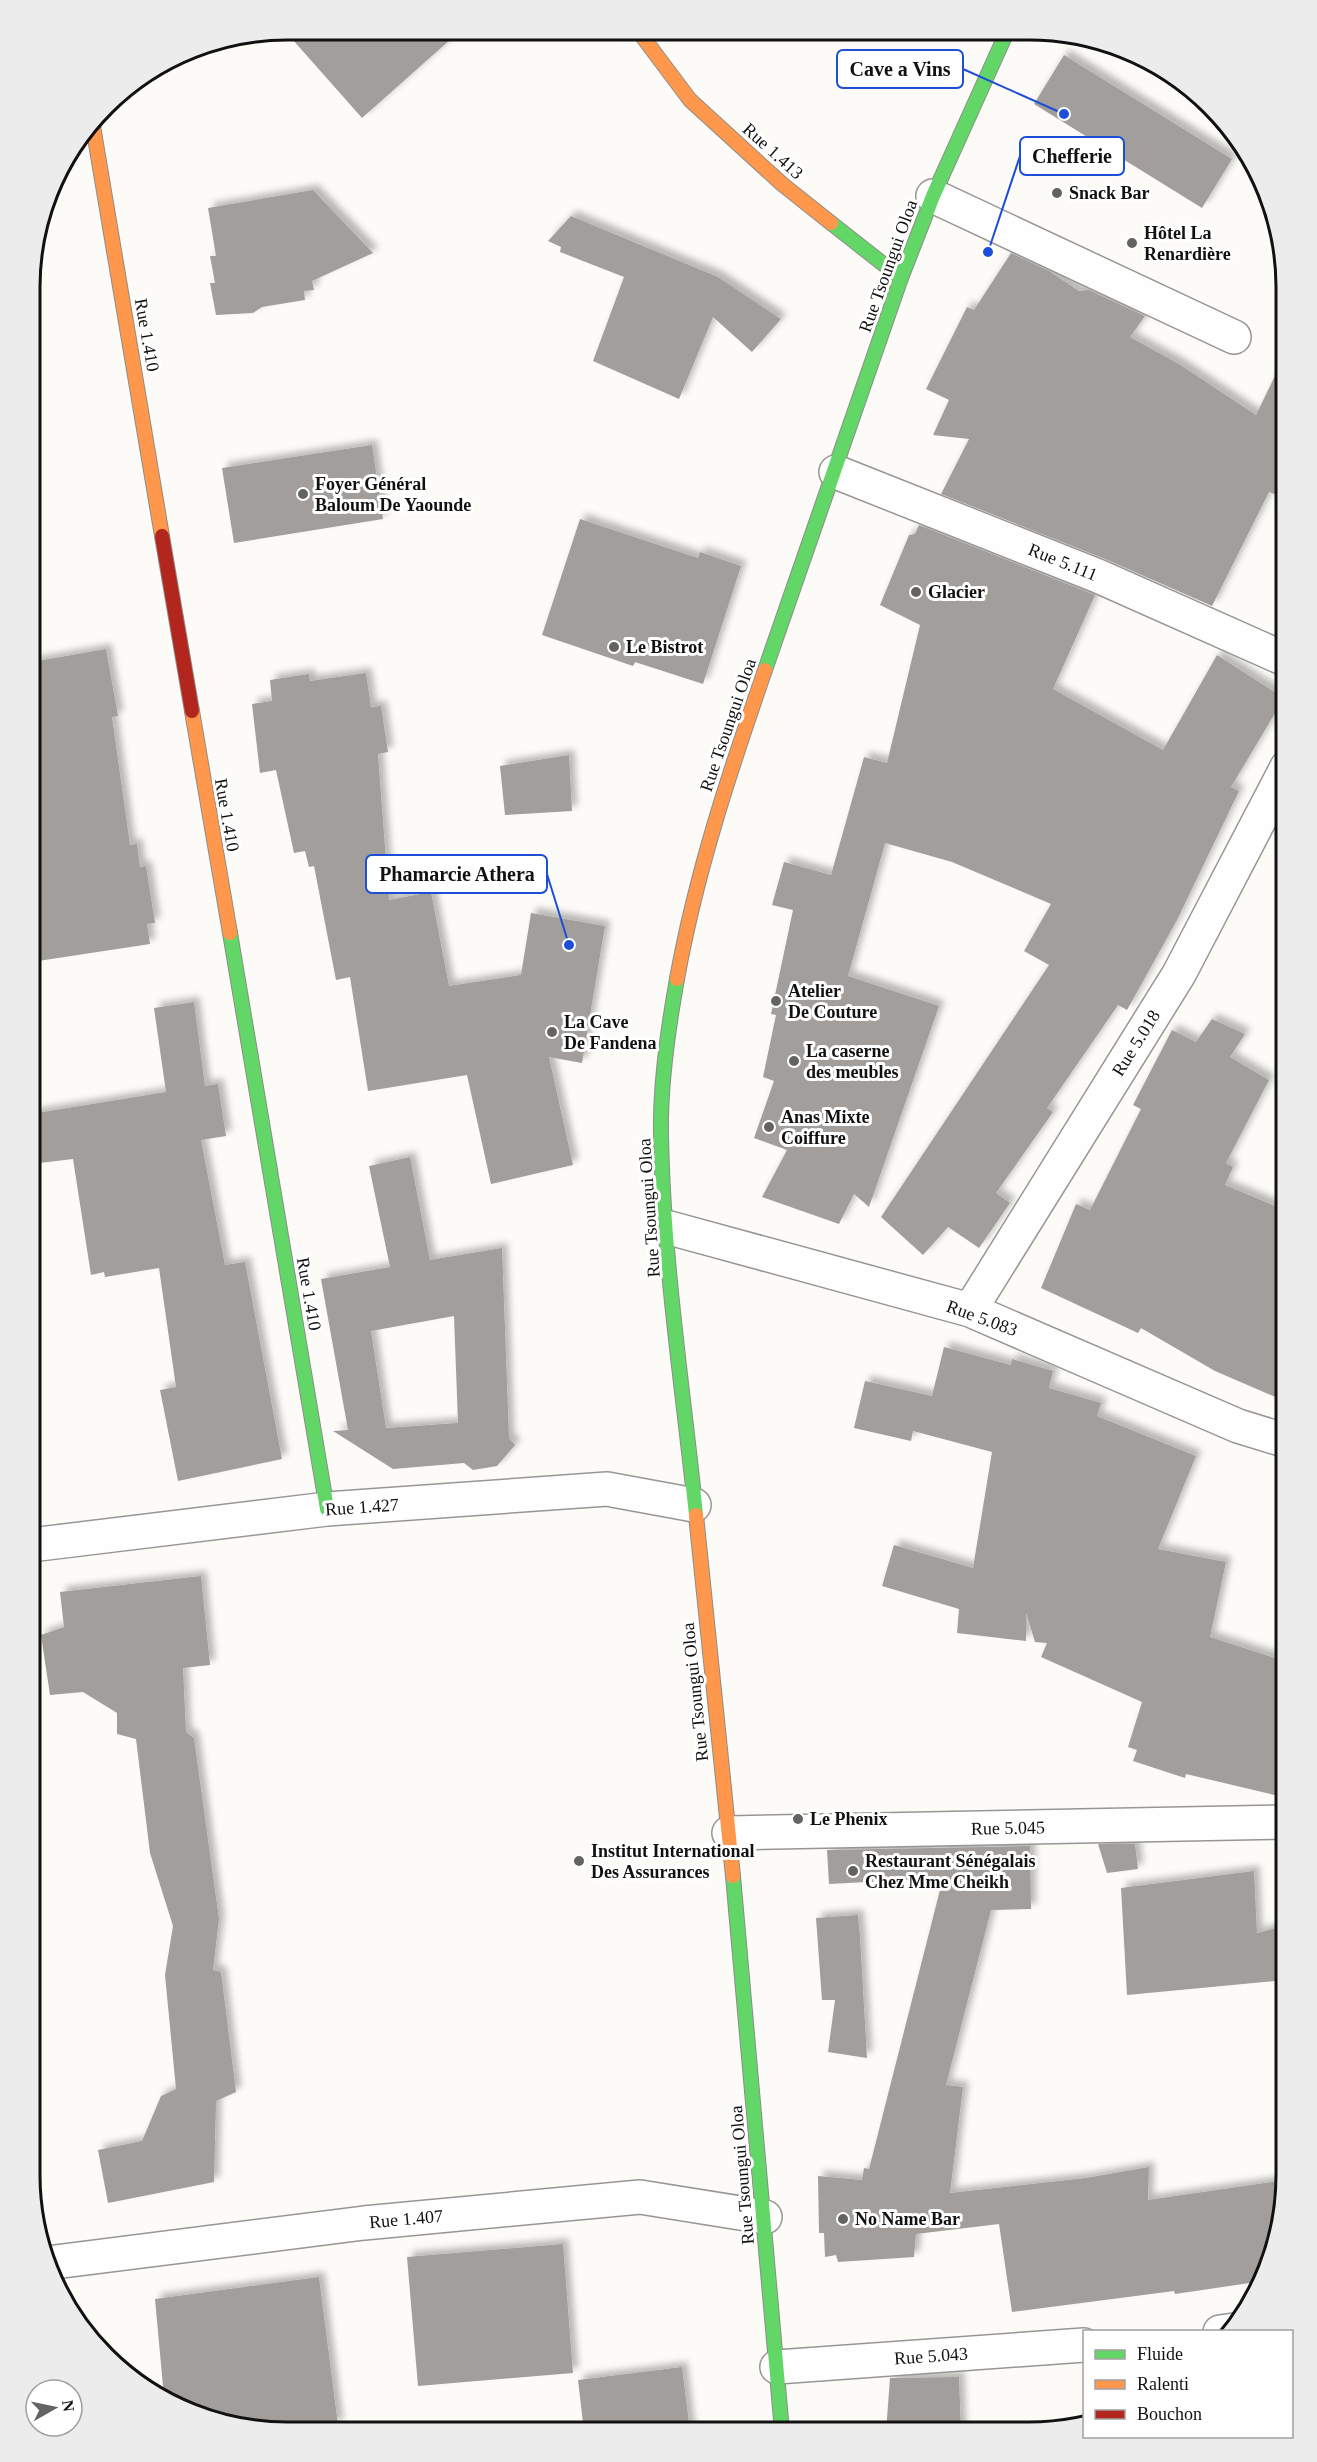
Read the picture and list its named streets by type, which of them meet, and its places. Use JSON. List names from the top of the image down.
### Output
{
  "streets": {
    "main road": ["Rue 1.413", "Rue Tsoungui Oloa", "Rue 1.410"],
    "street": [
      "Rue 5.111",
      "Rue 5.018",
      "Rue 5.083",
      "Rue 1.427",
      "Rue 5.045",
      "Rue 1.407",
      "Rue 5.043"
    ]
  },
  "crossings": [
    ["Rue 1.413", "Rue Tsoungui Oloa"],
    ["Rue Tsoungui Oloa", "Rue 5.111"],
    ["Rue Tsoungui Oloa", "Rue 5.083"],
    ["Rue Tsoungui Oloa", "Rue 1.427"],
    ["Rue Tsoungui Oloa", "Rue 5.045"],
    ["Rue Tsoungui Oloa", "Rue 1.407"],
    ["Rue Tsoungui Oloa", "Rue 5.043"],
    ["Rue 1.410", "Rue 1.427"],
    ["Rue 5.018", "Rue 5.083"]
  ],
  "places": [
    "Cave a Vins",
    "Snack Bar",
    "Hôtel La Renardière",
    "Chefferie",
    "Foyer Général Baloum De Yaounde",
    "Glacier",
    "Le Bistrot",
    "Phamarcie Athera",
    "Atelier De Couture",
    "La Cave De Fandena",
    "La caserne des meubles",
    "Anas Mixte Coiffure",
    "Le Phenix",
    "Institut International Des Assurances",
    "Restaurant Sénégalais Chez Mme Cheikh",
    "No Name Bar"
  ],
  "legend": ["Fluide", "Ralenti", "Bouchon"],
  "north": "right"
}
